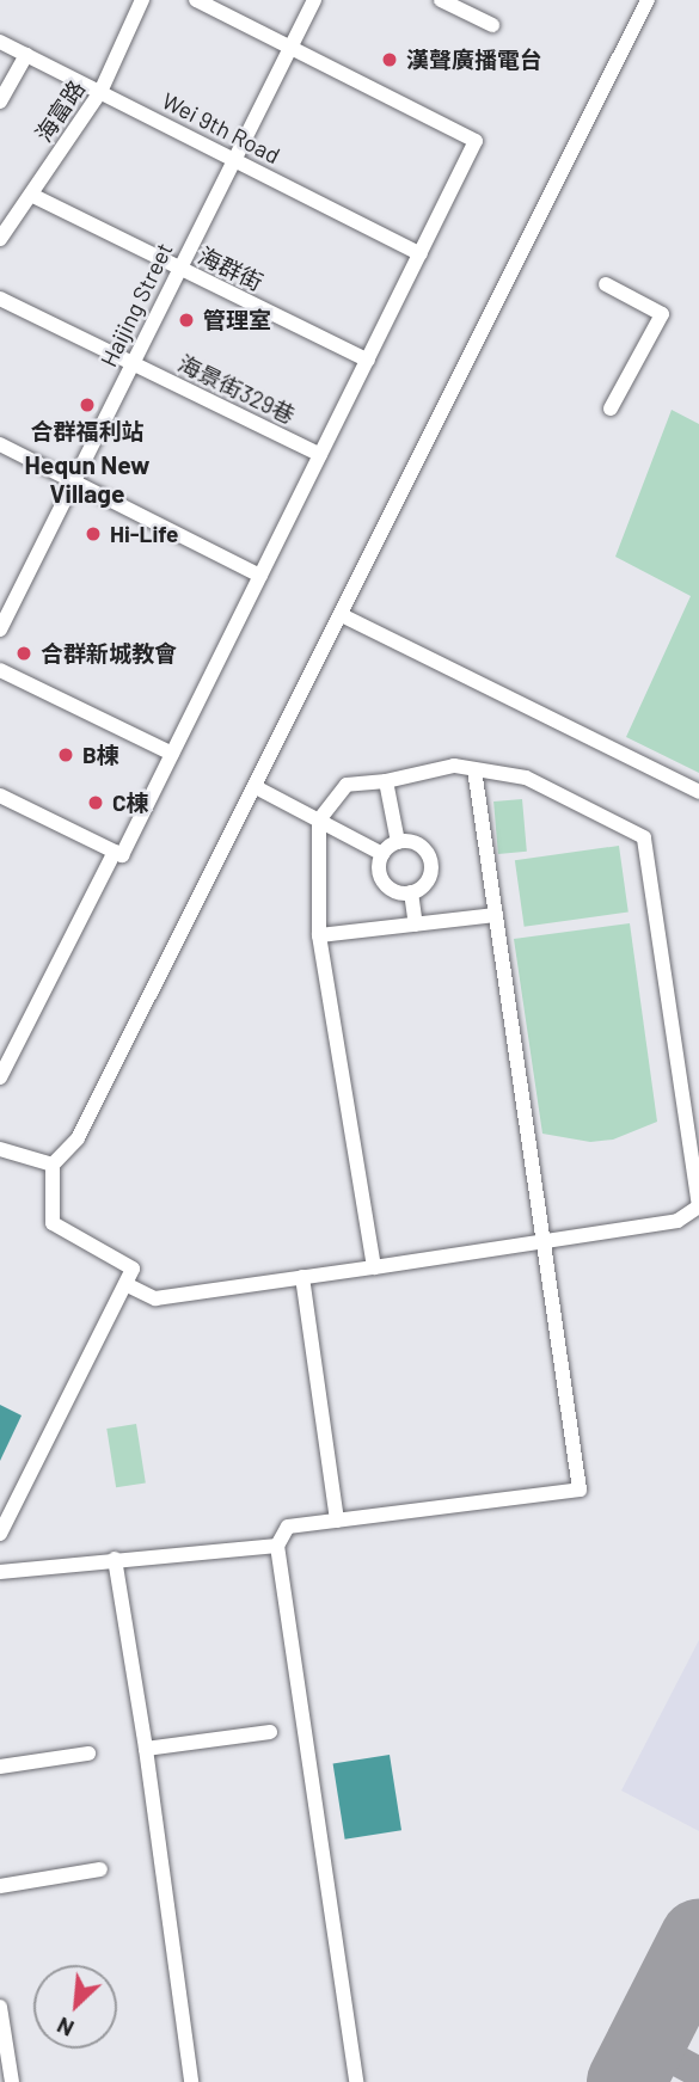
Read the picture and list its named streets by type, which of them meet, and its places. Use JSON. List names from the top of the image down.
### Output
{
  "streets": {
    "street": [
      "海富路",
      "Wei 9th Road",
      "海群街",
      "Haijing Street",
      "海景街329巷"
    ]
  },
  "crossings": [
    ["海富路", "Wei 9th Road"],
    ["海富路", "海群街"],
    ["Wei 9th Road", "Haijing Street"],
    ["海群街", "Haijing Street"],
    ["Haijing Street", "海景街329巷"]
  ],
  "districts": ["Hequn New Village"],
  "places": [
    "漢聲廣播電台",
    "管理室",
    "合群福利站",
    "Hi-Life",
    "合群新城教會",
    "B棟",
    "C棟"
  ],
  "north": "bottom left"
}
